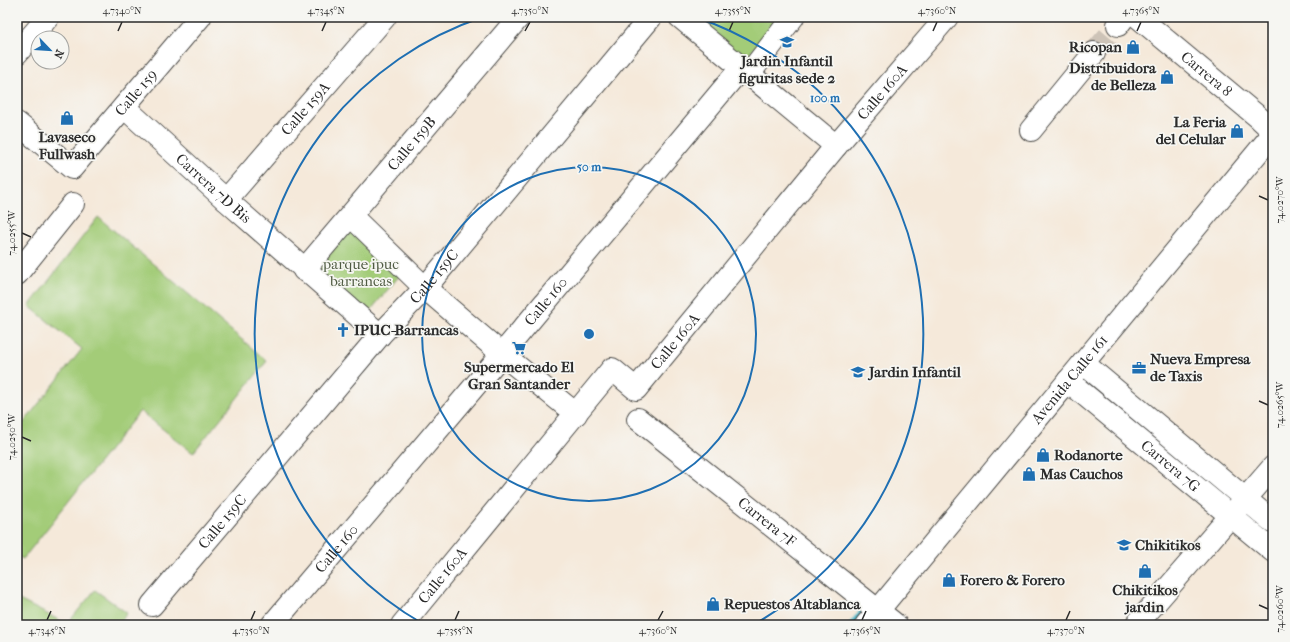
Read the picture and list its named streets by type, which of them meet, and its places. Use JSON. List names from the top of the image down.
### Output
{
  "streets": {
    "street": [
      "Carrera 8",
      "Calle 159",
      "Calle 160A",
      "Calle 159A",
      "Calle 159B",
      "Carrera 7D Bis",
      "Calle 159C",
      "Calle 160",
      "Avenida Calle 161",
      "Carrera 7G",
      "Carrera 7F"
    ]
  },
  "crossings": [
    ["Carrera 8", "Avenida Calle 161"],
    ["Calle 159", "Carrera 7D Bis"],
    ["Calle 159A", "Carrera 7D Bis"],
    ["Calle 159B", "Carrera 7D Bis"],
    ["Carrera 7D Bis", "Calle 159C"],
    ["Avenida Calle 161", "Carrera 7G"],
    ["Avenida Calle 161", "Carrera 7F"]
  ],
  "parks": ["parque ipuc barrancas"],
  "places": {
    "school or university": ["Jardin Infantil figuritas sede 2", "Jardin Infantil", "Chikitikos"],
    "shop": [
      "Ricopan",
      "Distribuidora de Belleza",
      "Lavaseco Fullwash",
      "La Feria del Celular",
      "Rodanorte",
      "Mas Cauchos",
      "Chikitikos jardin",
      "Forero & Forero",
      "Repuestos Altablanca"
    ],
    "church": ["IPUC-Barrancas"],
    "supermarket": ["Supermercado El Gran Santander"],
    "office": ["Nueva Empresa de Taxis"]
  },
  "north": "bottom right",
  "coordinates": [
    "4.7340°N",
    "4.7345°N",
    "4.7350°N",
    "4.7355°N",
    "4.7360°N",
    "4.7365°N",
    "74.0270°W",
    "74.0255°W",
    "74.0265°W",
    "74.0250°W",
    "74.0260°W",
    "4.7370°N"
  ],
  "rings": ["100 m", "50 m"]
}
